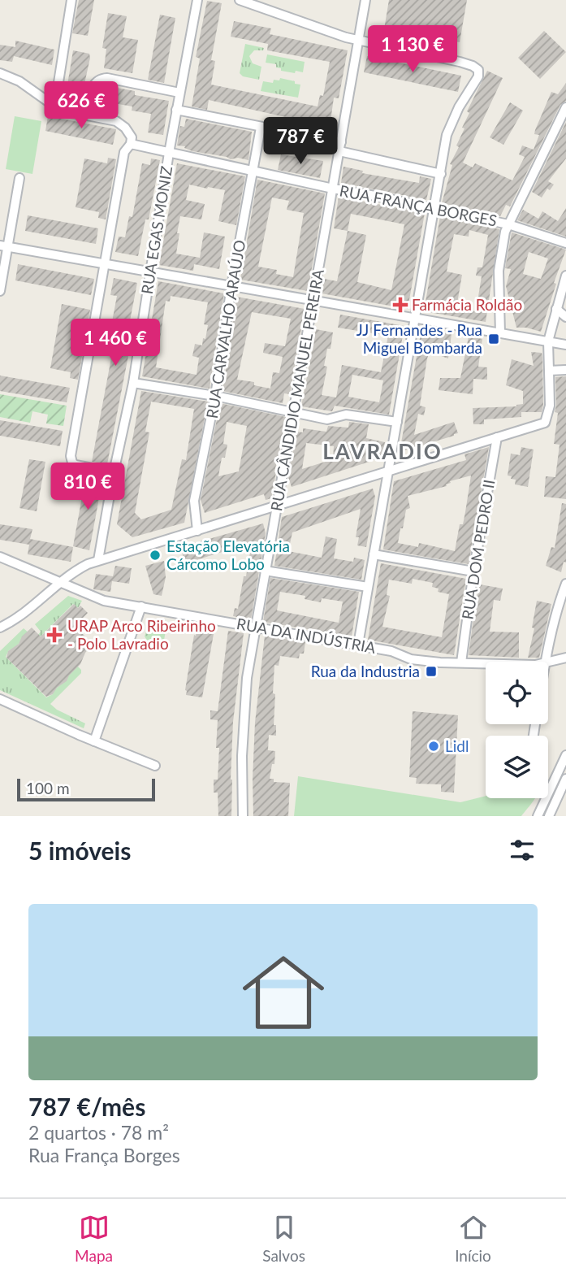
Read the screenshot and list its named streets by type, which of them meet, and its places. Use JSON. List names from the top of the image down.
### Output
{
  "streets": {
    "street": [
      "RUA FRANÇA BORGES",
      "RUA EGAS MONIZ",
      "RUA CARVALHO ARAÚJO",
      "RUA CÂNDIDIO MANUEL PEREIRA",
      "RUA DOM PEDRO II",
      "RUA DA INDÚSTRIA"
    ]
  },
  "crossings": [
    ["RUA FRANÇA BORGES", "RUA EGAS MONIZ"],
    ["RUA FRANÇA BORGES", "RUA CARVALHO ARAÚJO"],
    ["RUA FRANÇA BORGES", "RUA CÂNDIDIO MANUEL PEREIRA"],
    ["RUA CÂNDIDIO MANUEL PEREIRA", "RUA DA INDÚSTRIA"],
    ["RUA DOM PEDRO II", "RUA DA INDÚSTRIA"]
  ],
  "districts": ["LAVRADIO"],
  "places": {
    "health": ["Farmácia Roldão", "URAP Arco Ribeirinho - Polo Lavradio"],
    "transit": ["JJ Fernandes - Rua Miguel Bombarda", "Rua da Industria"],
    "other": ["Estação Elevatória Cárcomo Lobo", "Lidl"]
  },
  "scale_bar": "100 m",
  "page": {
    "price": [
      "1 130 €",
      "626 €",
      "787 €",
      "1 460 €",
      "810 €"
    ],
    "scale": "100 m",
    "heading": "5 imóveis",
    "list": [
      {
        "name": "787 €/mês",
        "note": "2 quartos · 78 m² · Rua França Borges"
      }
    ],
    "tabs": ["Mapa", "Salvos", "Início"]
  }
}
